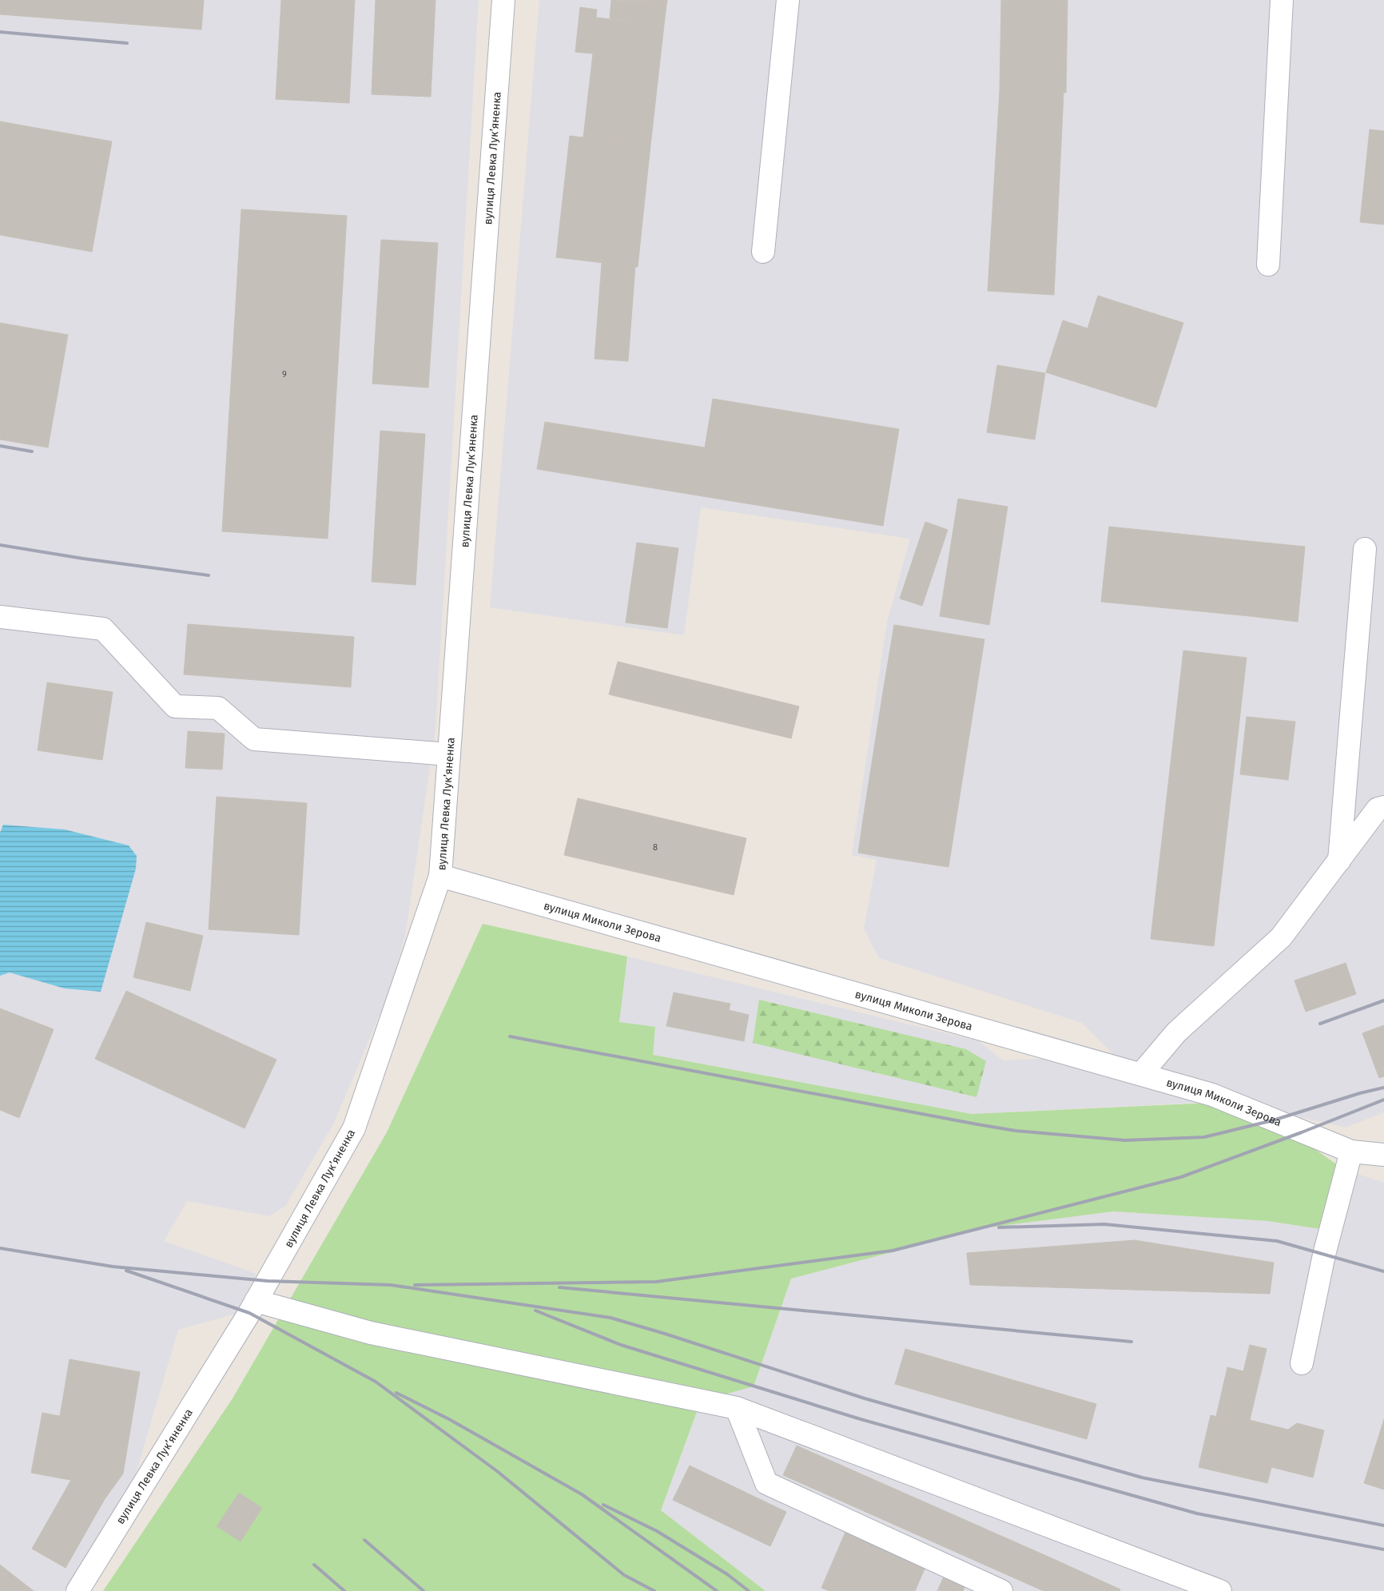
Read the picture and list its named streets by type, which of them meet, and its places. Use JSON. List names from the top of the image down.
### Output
{
  "streets": {
    "street": ["вулиця Левка Лукʼяненка", "вулиця Миколи Зерова"]
  },
  "crossings": [
    ["вулиця Левка Лукʼяненка", "вулиця Миколи Зерова"]
  ],
  "house_numbers": ["9", "8"]
}
